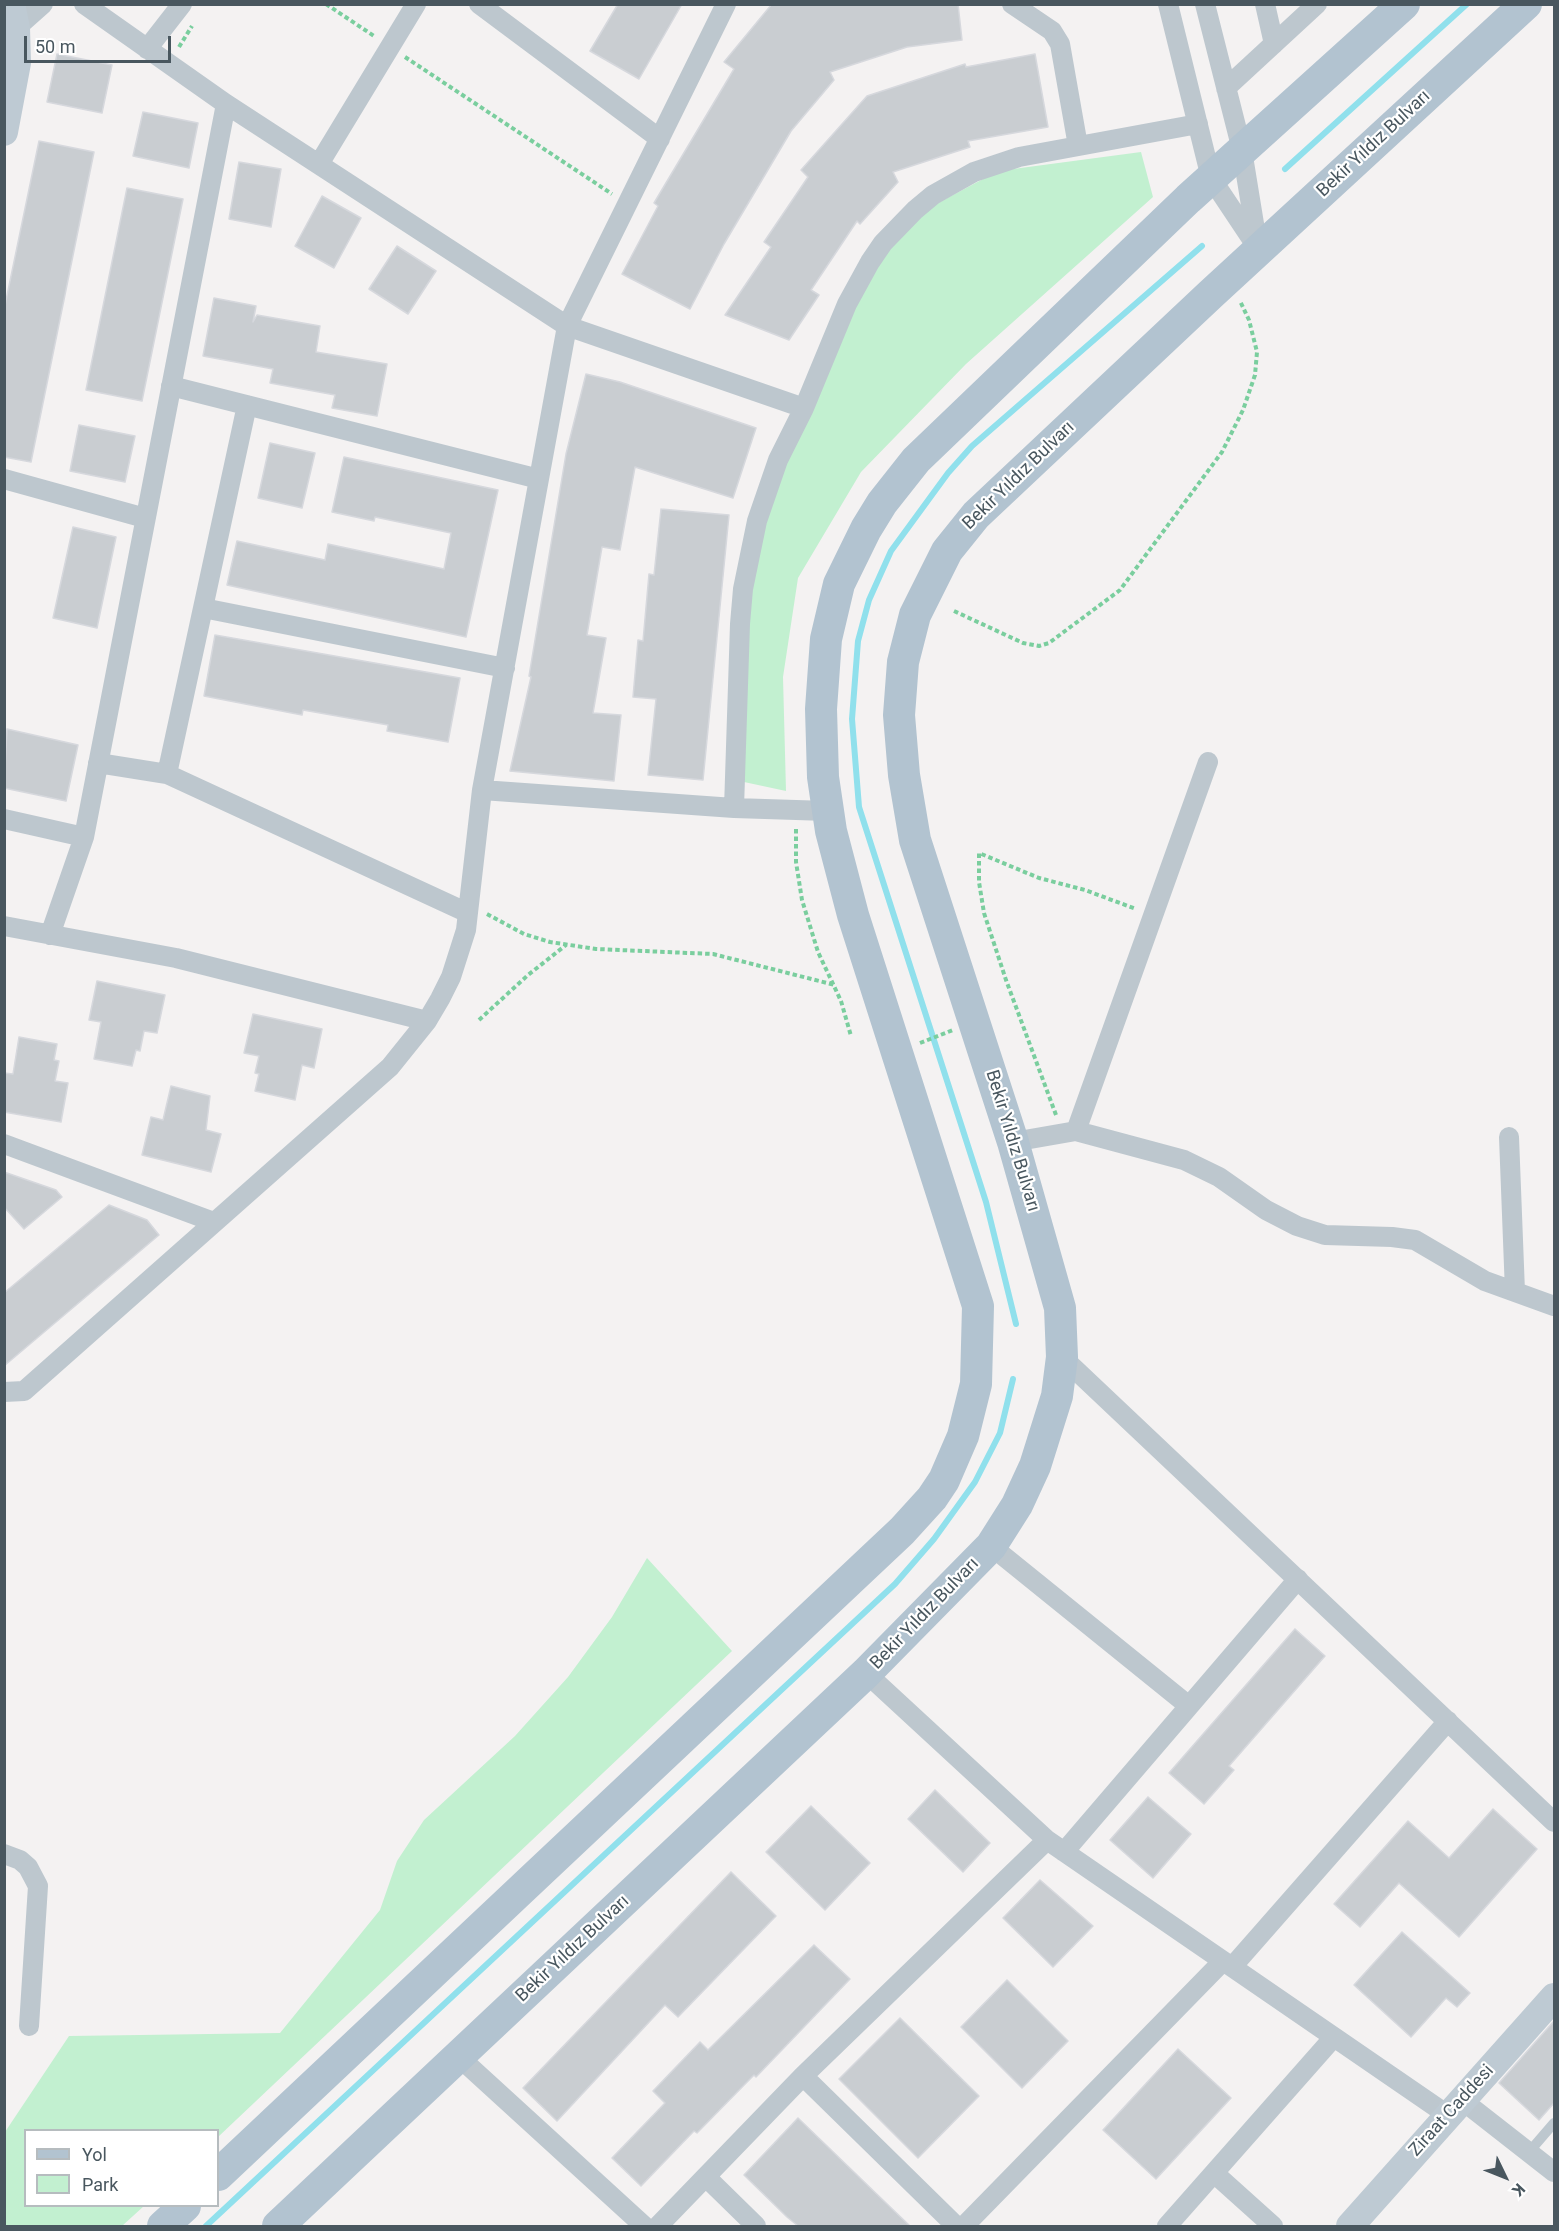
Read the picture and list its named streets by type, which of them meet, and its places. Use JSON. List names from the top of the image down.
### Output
{
  "streets": {
    "main road": ["Bekir Yıldız Bulvarı"],
    "street": ["Ziraat Caddesi"]
  },
  "legend": ["Yol", "Park"],
  "scale_bar": "50 m",
  "north": "bottom right"
}
